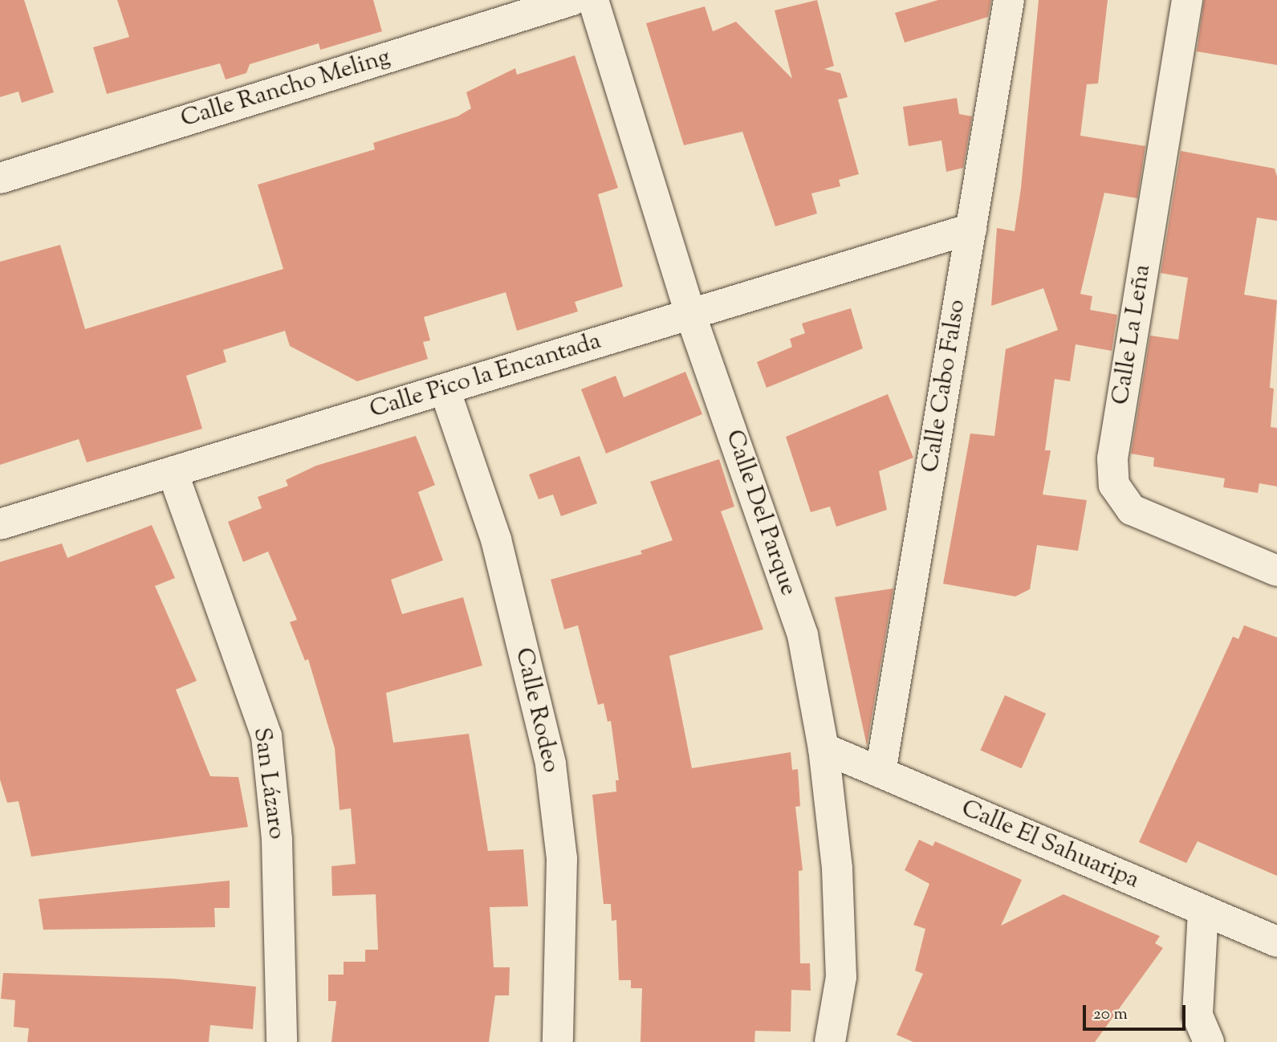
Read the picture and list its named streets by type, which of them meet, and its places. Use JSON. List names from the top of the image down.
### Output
{
  "streets": {
    "street": [
      "Calle Rancho Meling",
      "Calle La Leña",
      "Calle Pico la Encantada",
      "Calle Cabo Falso",
      "Calle Del Parque",
      "Calle Rodeo",
      "San Lázaro",
      "Calle El Sahuaripa"
    ]
  },
  "crossings": [
    ["Calle Pico la Encantada", "Calle Cabo Falso"],
    ["Calle Pico la Encantada", "Calle Del Parque"],
    ["Calle Pico la Encantada", "Calle Rodeo"],
    ["Calle Pico la Encantada", "San Lázaro"],
    ["Calle Cabo Falso", "Calle El Sahuaripa"],
    ["Calle Del Parque", "Calle El Sahuaripa"]
  ],
  "scale_bar": "20 m"
}
